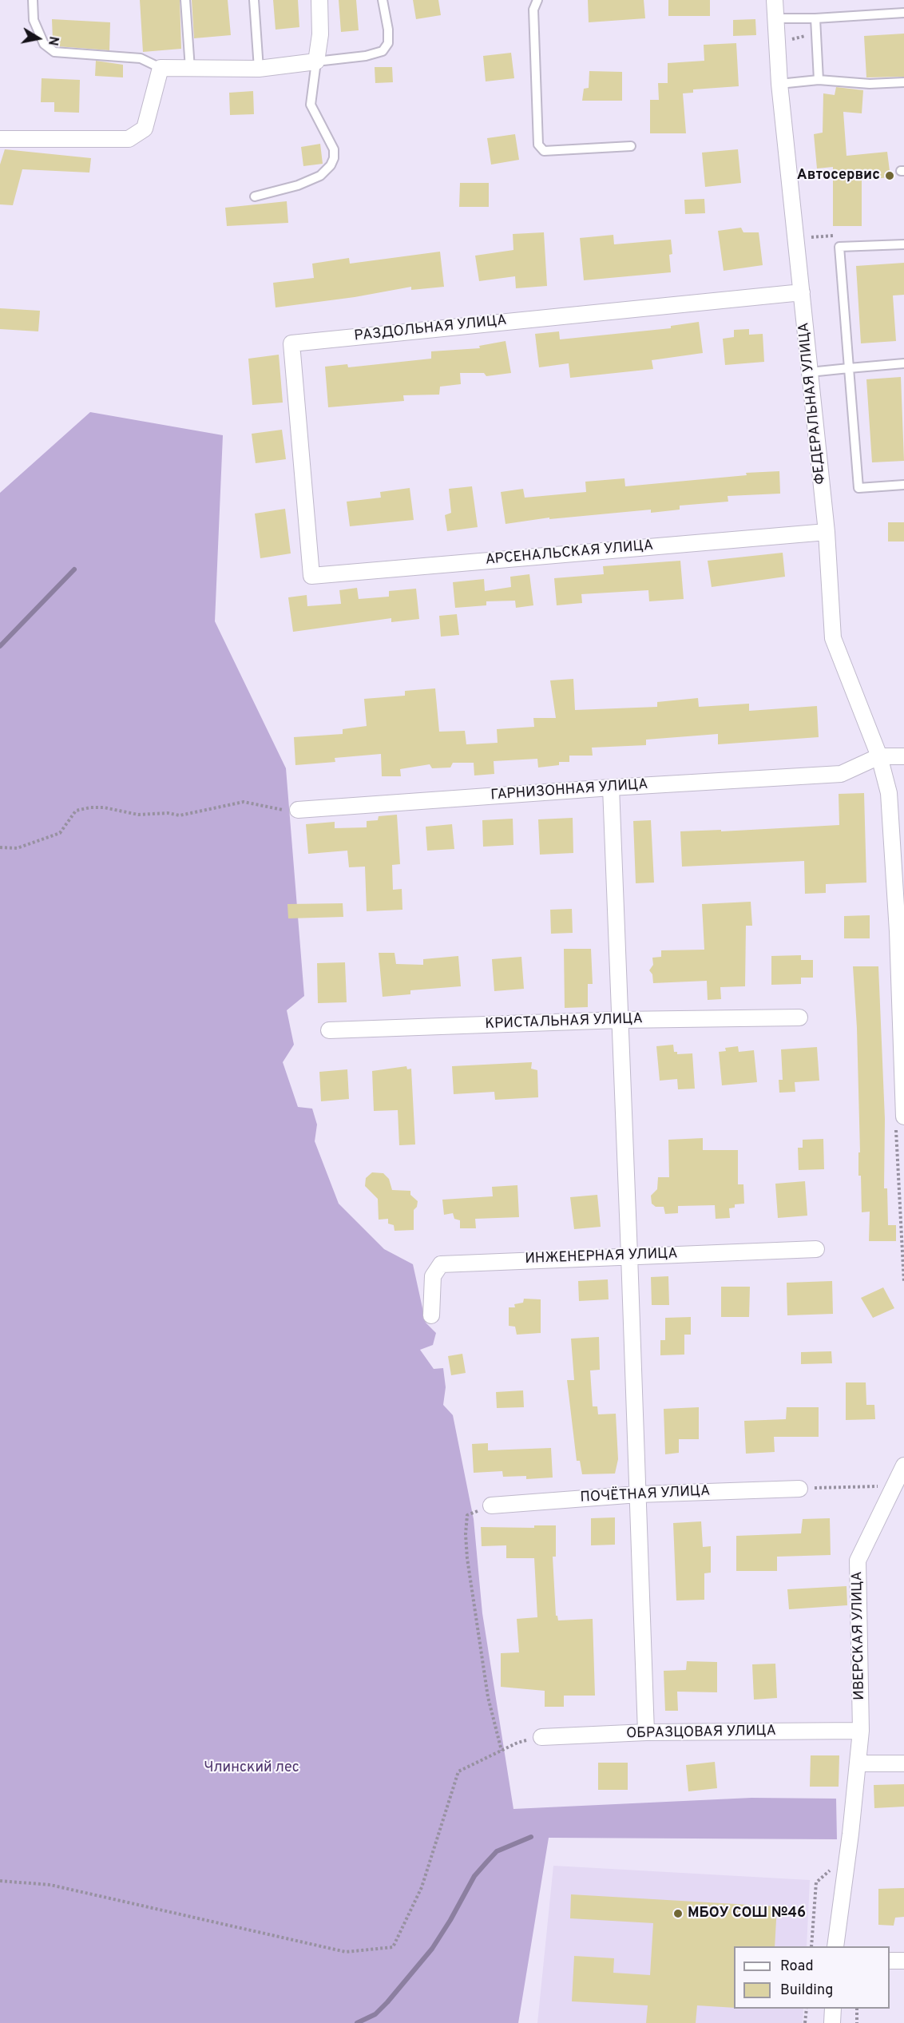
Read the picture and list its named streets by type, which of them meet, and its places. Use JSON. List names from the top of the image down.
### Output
{
  "streets": {
    "street": [
      "РАЗДОЛЬНАЯ УЛИЦА",
      "ФЕДЕРАЛЬНАЯ УЛИЦА",
      "АРСЕНАЛЬСКАЯ УЛИЦА",
      "ГАРНИЗОННАЯ УЛИЦА",
      "КРИСТАЛЬНАЯ УЛИЦА",
      "ИНЖЕНЕРНАЯ УЛИЦА",
      "ПОЧЁТНАЯ УЛИЦА",
      "ИВЕРСКАЯ УЛИЦА",
      "ОБРАЗЦОВАЯ УЛИЦА"
    ]
  },
  "crossings": [
    ["РАЗДОЛЬНАЯ УЛИЦА", "ФЕДЕРАЛЬНАЯ УЛИЦА"],
    ["РАЗДОЛЬНАЯ УЛИЦА", "АРСЕНАЛЬСКАЯ УЛИЦА"],
    ["ФЕДЕРАЛЬНАЯ УЛИЦА", "АРСЕНАЛЬСКАЯ УЛИЦА"],
    ["ФЕДЕРАЛЬНАЯ УЛИЦА", "ГАРНИЗОННАЯ УЛИЦА"],
    ["ИВЕРСКАЯ УЛИЦА", "ОБРАЗЦОВАЯ УЛИЦА"]
  ],
  "parks": ["Члинский лес"],
  "places": ["Автосервис", "МБОУ СОШ №46"],
  "legend": ["Road", "Building"],
  "north": "right"
}
